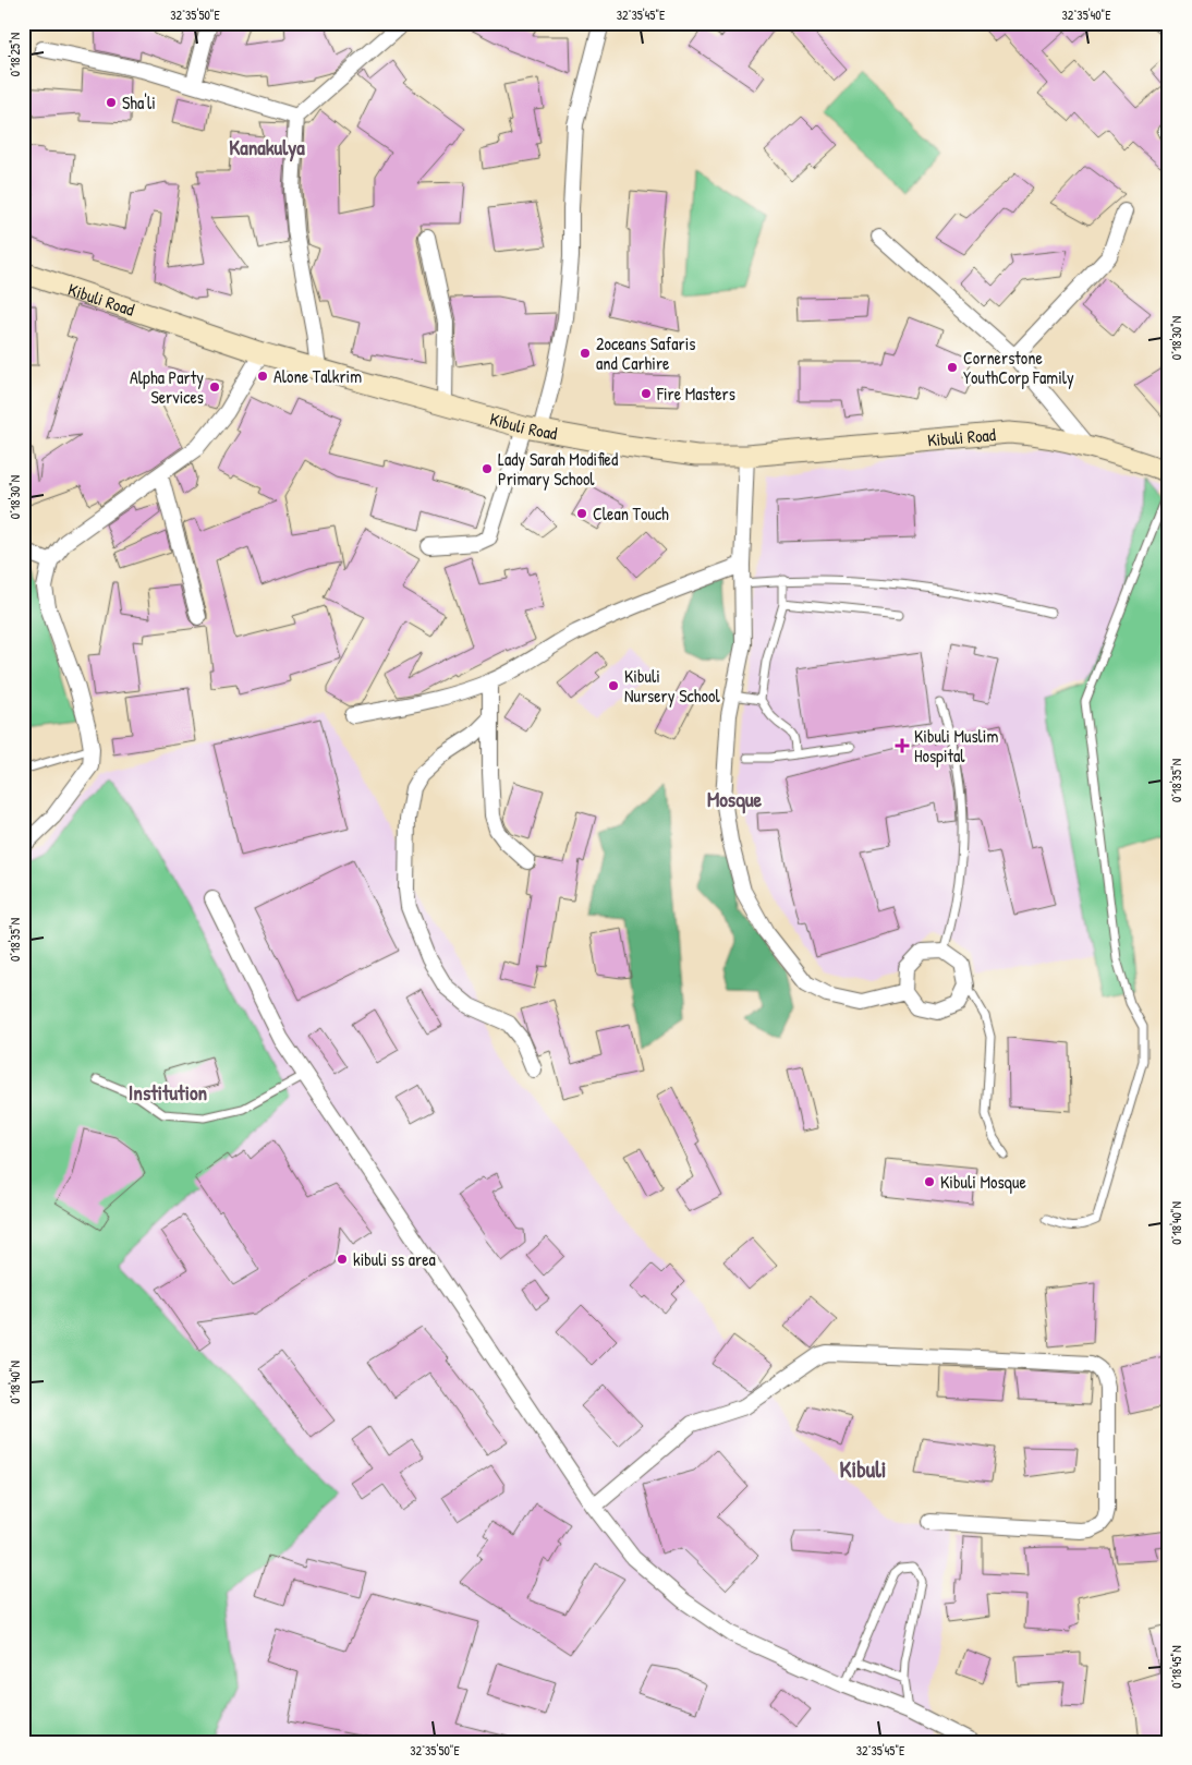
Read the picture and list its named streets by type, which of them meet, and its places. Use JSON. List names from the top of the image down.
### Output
{
  "streets": {
    "street": ["Kibuli Road"]
  },
  "districts": [
    "Kanakulya",
    "Mosque",
    "Institution",
    "Kibuli"
  ],
  "places": {
    "other": [
      "Sha'li",
      "2oceans Safaris and Carhire",
      "Cornerstone YouthCorp Family",
      "Alone Talkrim",
      "Alpha Party Services",
      "Fire Masters",
      "Lady Sarah Modified Primary School",
      "Clean Touch",
      "Kibuli Nursery School",
      "Kibuli Mosque",
      "kibuli ss area"
    ],
    "health": ["Kibuli Muslim Hospital"]
  },
  "coordinates": [
    "32°35'50\"E",
    "32°35'45\"E",
    "32°35'40\"E",
    "0°18'25\"N",
    "0°18'30\"N",
    "0°18'35\"N",
    "0°18'40\"N",
    "0°18'45\"N"
  ]
}
